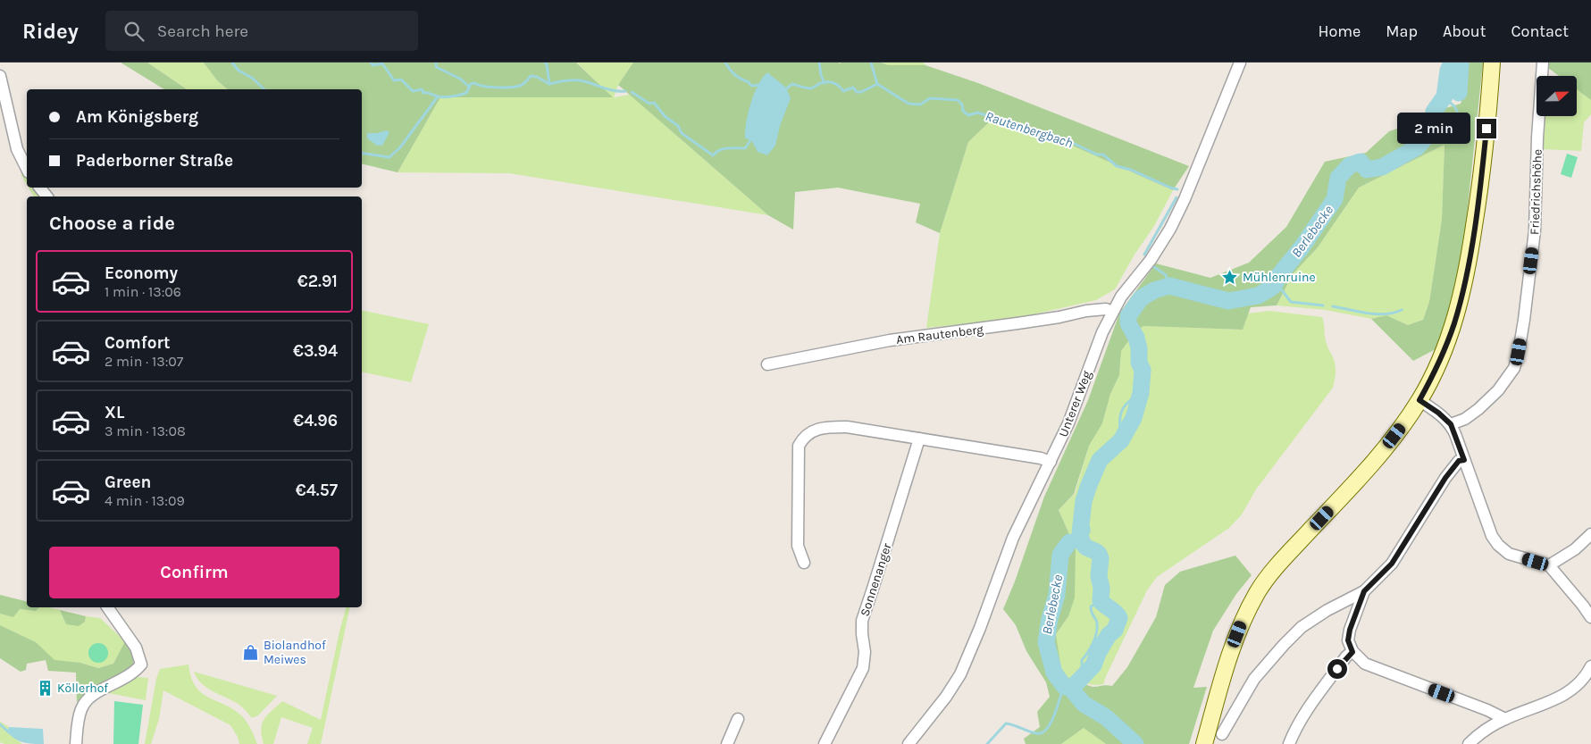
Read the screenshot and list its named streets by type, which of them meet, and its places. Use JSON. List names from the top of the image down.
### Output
{
  "streets": {
    "street": [
      "Friedrichshöhe",
      "Am Rautenberg",
      "Unterer Weg",
      "Sonnenanger"
    ]
  },
  "crossings": [
    ["Am Rautenberg", "Unterer Weg"]
  ],
  "water": ["Rautenbergbach", "Berlebecke"],
  "places": {
    "place": ["Mühlenruine"],
    "shop": ["Biolandhof Meiwes"],
    "building": ["Köllerhof"]
  },
  "north": "right",
  "page": {
    "header": "Ridey",
    "search": "Search here",
    "nav": [
      "Home",
      "Map",
      "About",
      "Contact"
    ],
    "banner": ["Am Königsberg", "Paderborner Straße"],
    "bubble": "2 min",
    "heading": "Choose a ride",
    "list": [
      {
        "name": "Economy",
        "note": "1 min · 13:06",
        "value": "€2.91"
      },
      {
        "name": "Comfort",
        "note": "2 min · 13:07",
        "value": "€3.94"
      },
      {
        "name": "XL",
        "note": "3 min · 13:08",
        "value": "€4.96"
      },
      {
        "name": "Green",
        "note": "4 min · 13:09",
        "value": "€4.57"
      }
    ],
    "buttons": "Confirm"
  }
}
